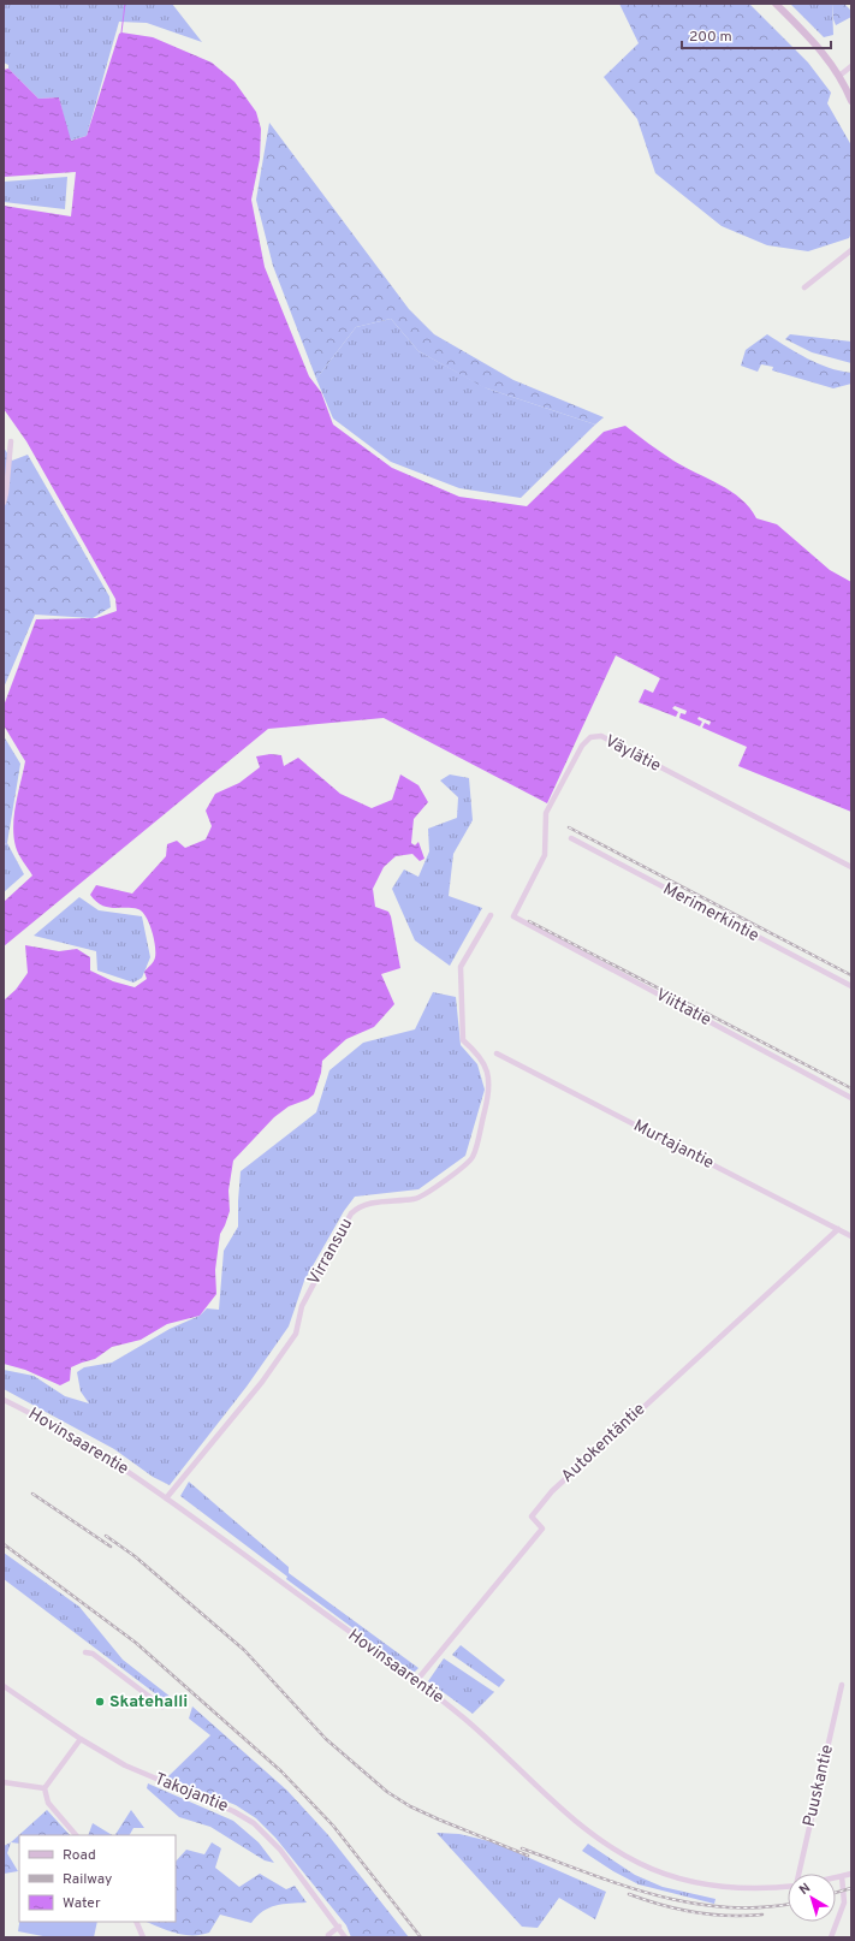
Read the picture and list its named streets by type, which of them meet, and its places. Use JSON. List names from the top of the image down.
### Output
{
  "streets": {
    "street": [
      "Väylätie",
      "Merimerkintie",
      "Viittatie",
      "Murtajantie",
      "Virransuu",
      "Hovinsaarentie",
      "Autokentäntie",
      "Puuskantie",
      "Takojantie"
    ]
  },
  "crossings": [
    ["Väylätie", "Viittatie"],
    ["Murtajantie", "Autokentäntie"],
    ["Virransuu", "Hovinsaarentie"],
    ["Hovinsaarentie", "Autokentäntie"]
  ],
  "places": ["Skatehalli"],
  "legend": ["Road", "Railway", "Water"],
  "scale_bar": "200 m",
  "north": "top left"
}
